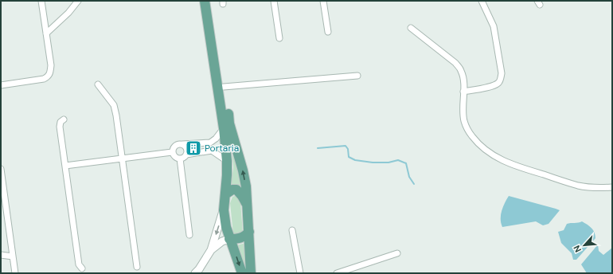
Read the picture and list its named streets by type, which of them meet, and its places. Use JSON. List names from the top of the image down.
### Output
{
  "places": {
    "building": ["Portaria"]
  },
  "north": "bottom left"
}
